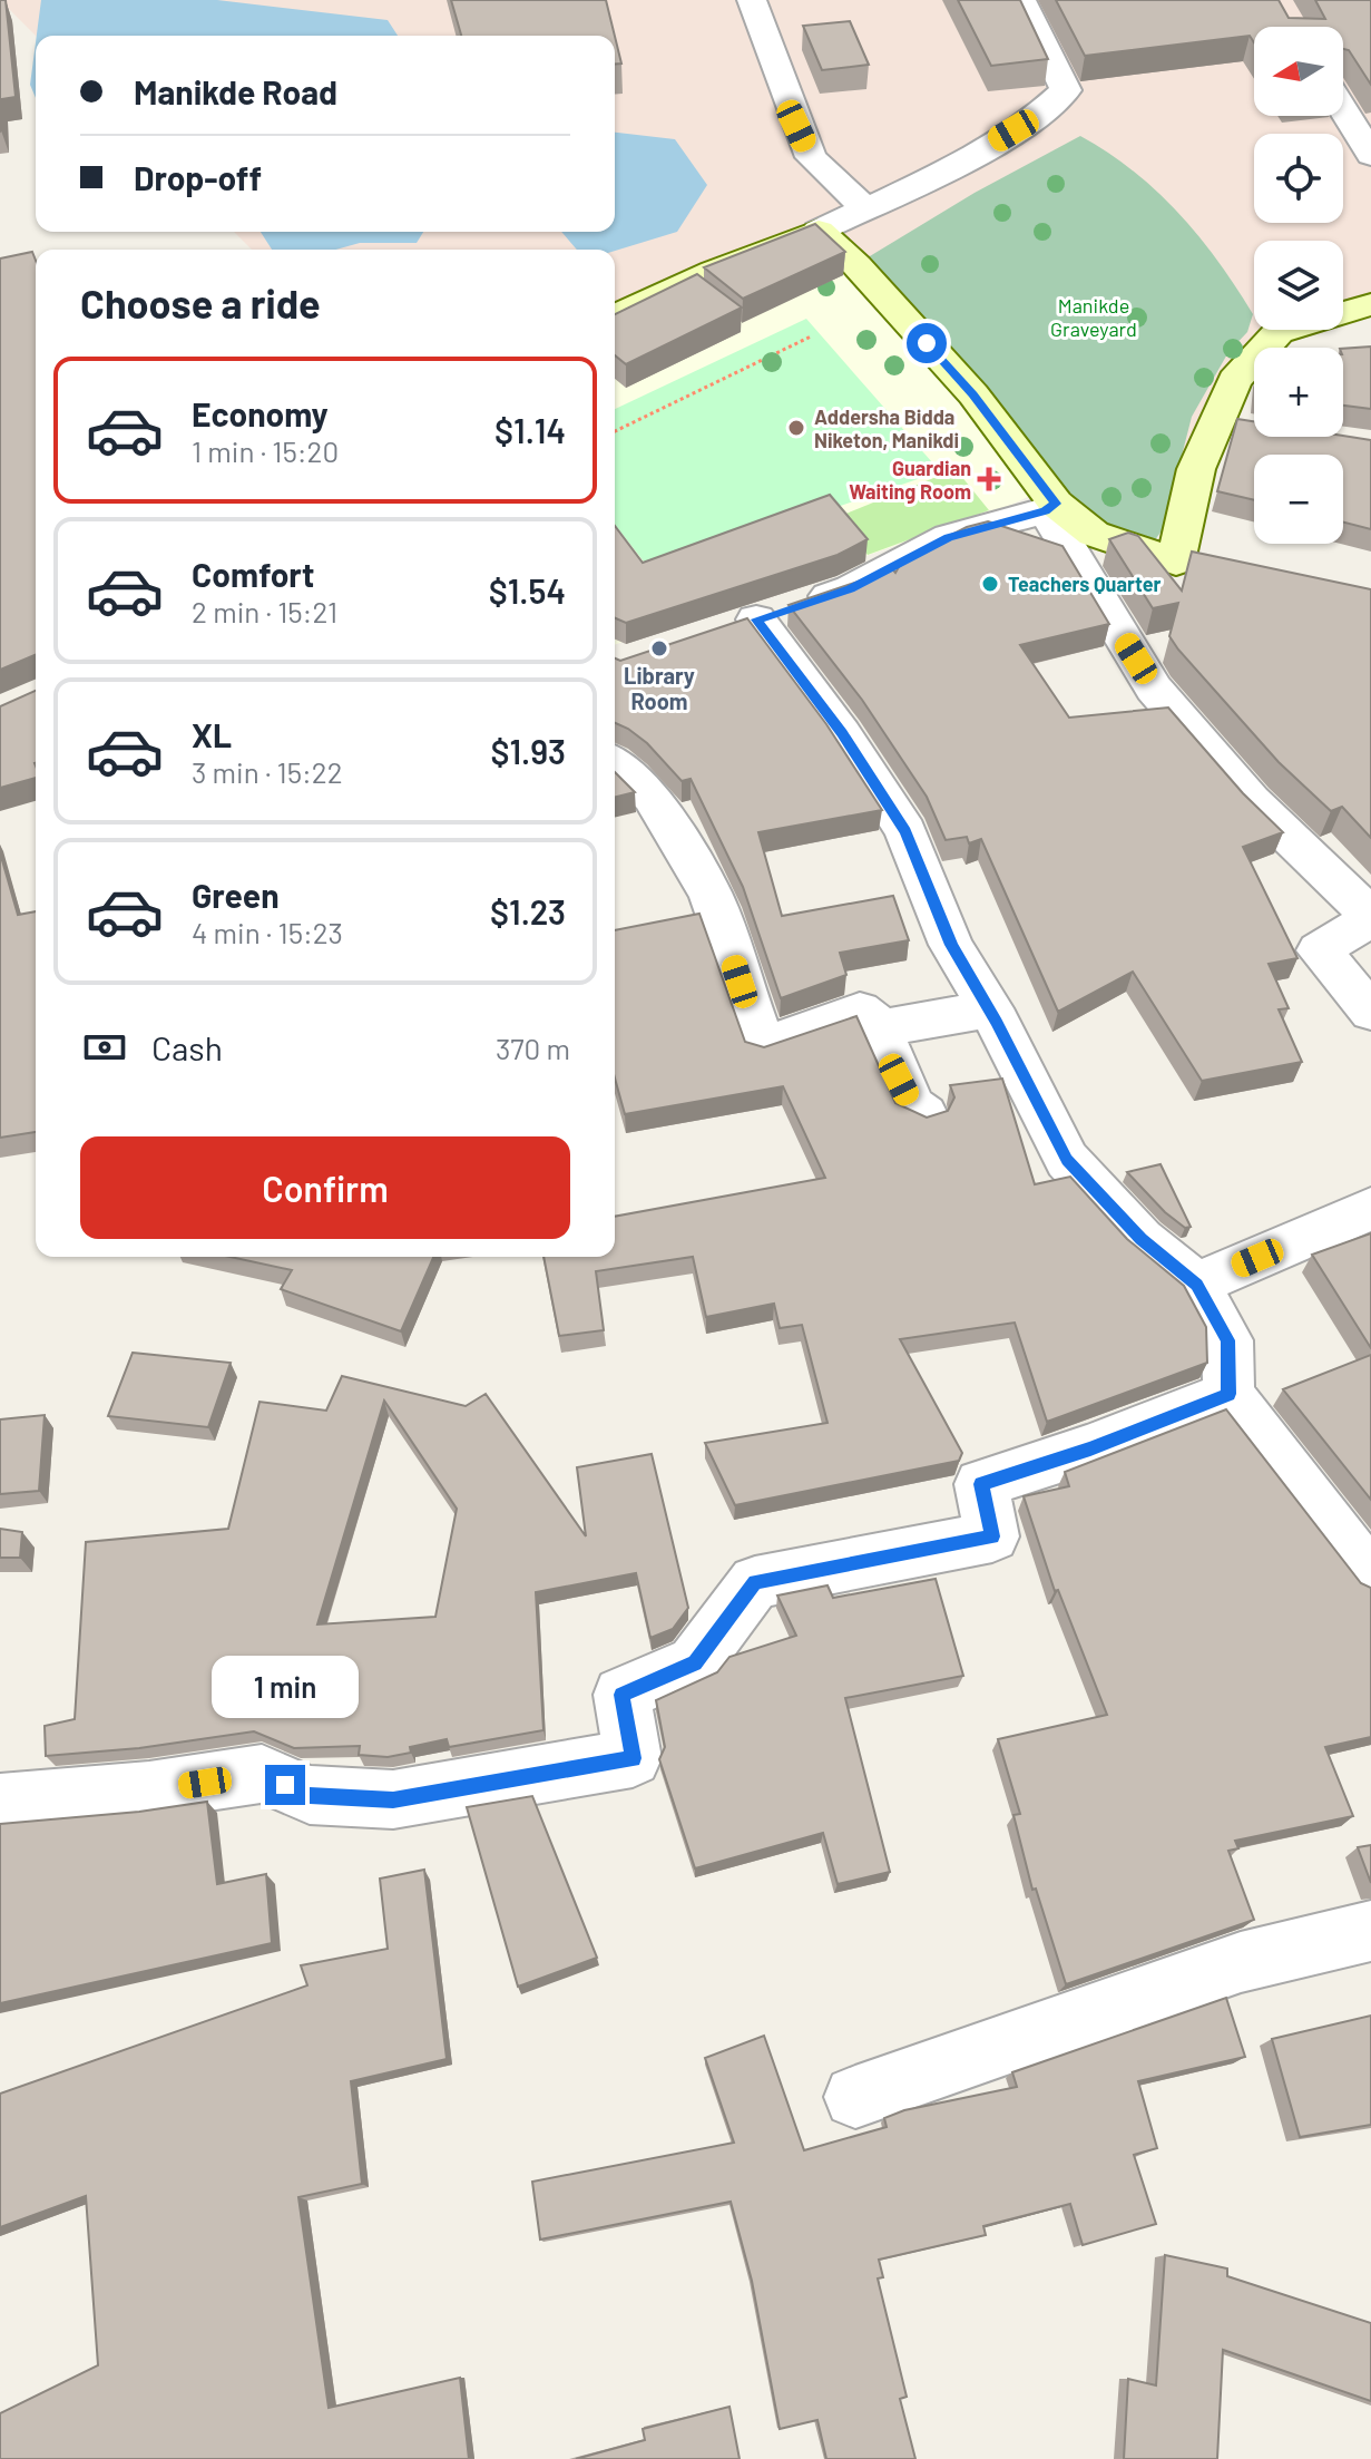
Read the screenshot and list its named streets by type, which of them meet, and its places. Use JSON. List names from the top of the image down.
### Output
{
  "parks": ["Manikde Graveyard"],
  "places": {
    "other": ["Addersha Bidda Niketon, Manikdi", "Teachers Quarter", "Library Room"],
    "health": ["Guardian Waiting Room"]
  },
  "north": "left",
  "page": {
    "map_buttons": ["+", "−"],
    "banner": ["Manikde Road", "Drop-off"],
    "heading": "Choose a ride",
    "list": [
      {
        "name": "Economy",
        "note": "1 min · 15:20",
        "value": "$1.14"
      },
      {
        "name": "Comfort",
        "note": "2 min · 15:21",
        "value": "$1.54"
      },
      {
        "name": "XL",
        "note": "3 min · 15:22",
        "value": "$1.93"
      },
      {
        "name": "Green",
        "note": "4 min · 15:23",
        "value": "$1.23"
      }
    ],
    "pay": ["Cash", "370 m"],
    "buttons": "Confirm",
    "bubble": "1 min"
  }
}
